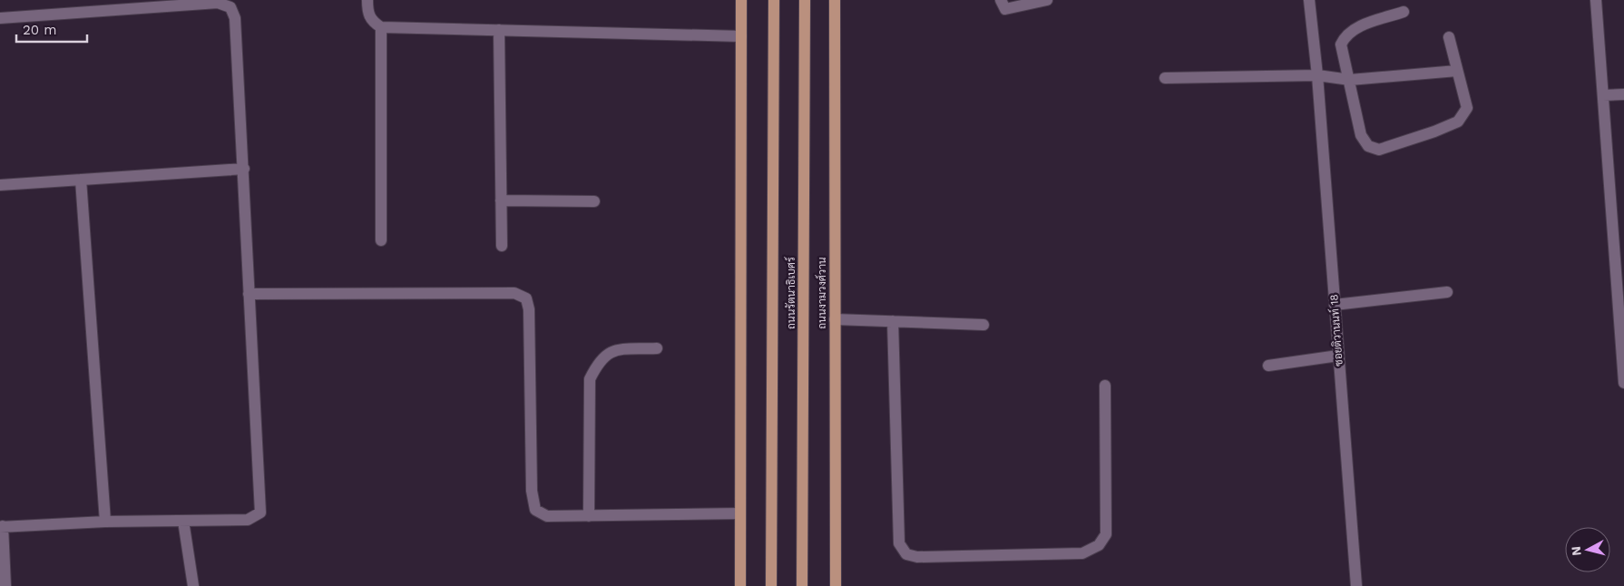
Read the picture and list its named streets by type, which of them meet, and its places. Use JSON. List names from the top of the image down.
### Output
{
  "streets": {
    "main road": ["ถนนรัตนาธิเบศร์", "ถนนงามวงศ์วาน"],
    "street": ["ซอยติวานนท์ 18"]
  },
  "scale_bar": "20 m",
  "north": "left"
}
